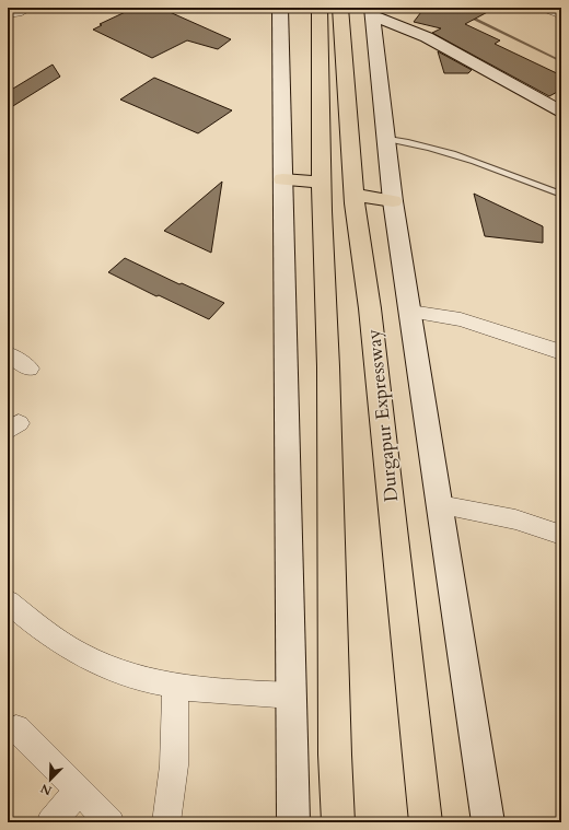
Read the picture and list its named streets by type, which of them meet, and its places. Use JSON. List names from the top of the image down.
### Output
{
  "streets": {
    "highway": ["Durgapur Expressway"]
  },
  "north": "bottom left"
}
